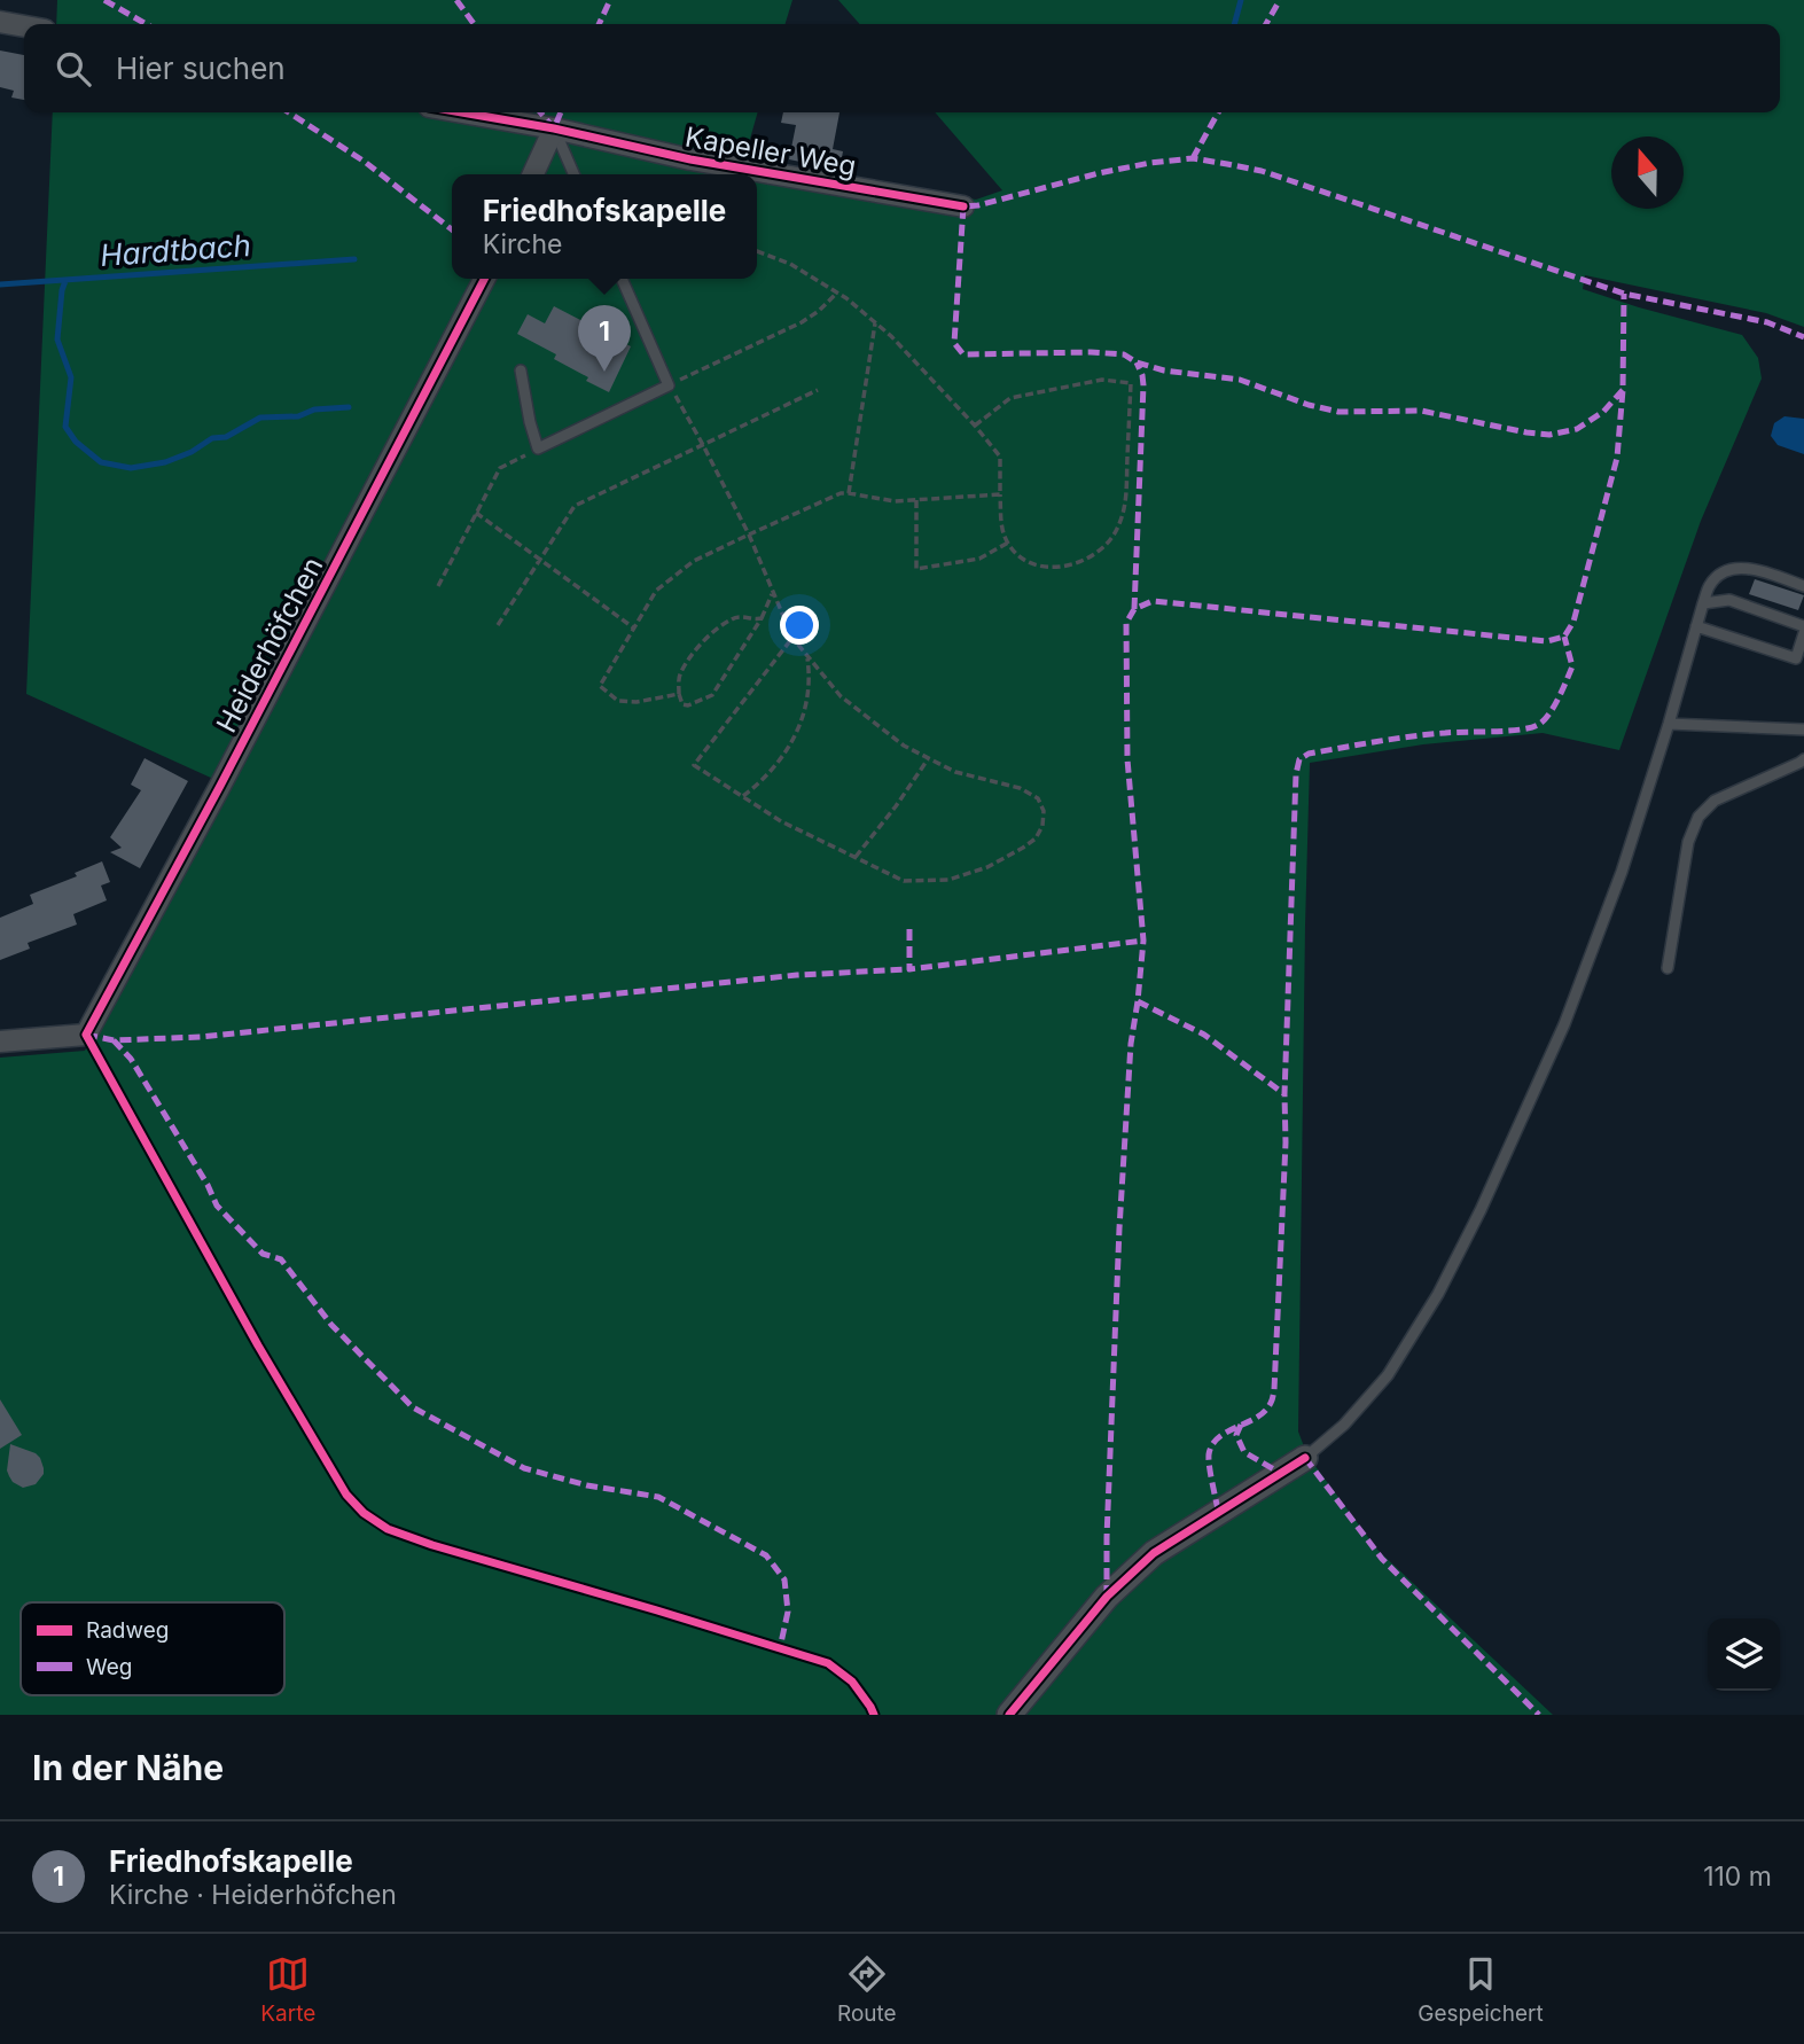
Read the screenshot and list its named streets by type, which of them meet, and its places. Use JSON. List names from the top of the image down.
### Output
{
  "streets": {
    "street": ["Kapeller Weg", "Heiderhöfchen"]
  },
  "water": ["Hardtbach"],
  "legend": ["Radweg", "Weg"],
  "north": "top",
  "page": {
    "search": "Hier suchen",
    "popup": ["Friedhofskapelle", "Kirche"],
    "pins": "1",
    "heading": "In der Nähe",
    "list": [
      {
        "mark": "1",
        "name": "Friedhofskapelle",
        "note": "Kirche · Heiderhöfchen",
        "value": "110 m"
      }
    ],
    "nav": ["Karte", "Route", "Gespeichert"]
  }
}
